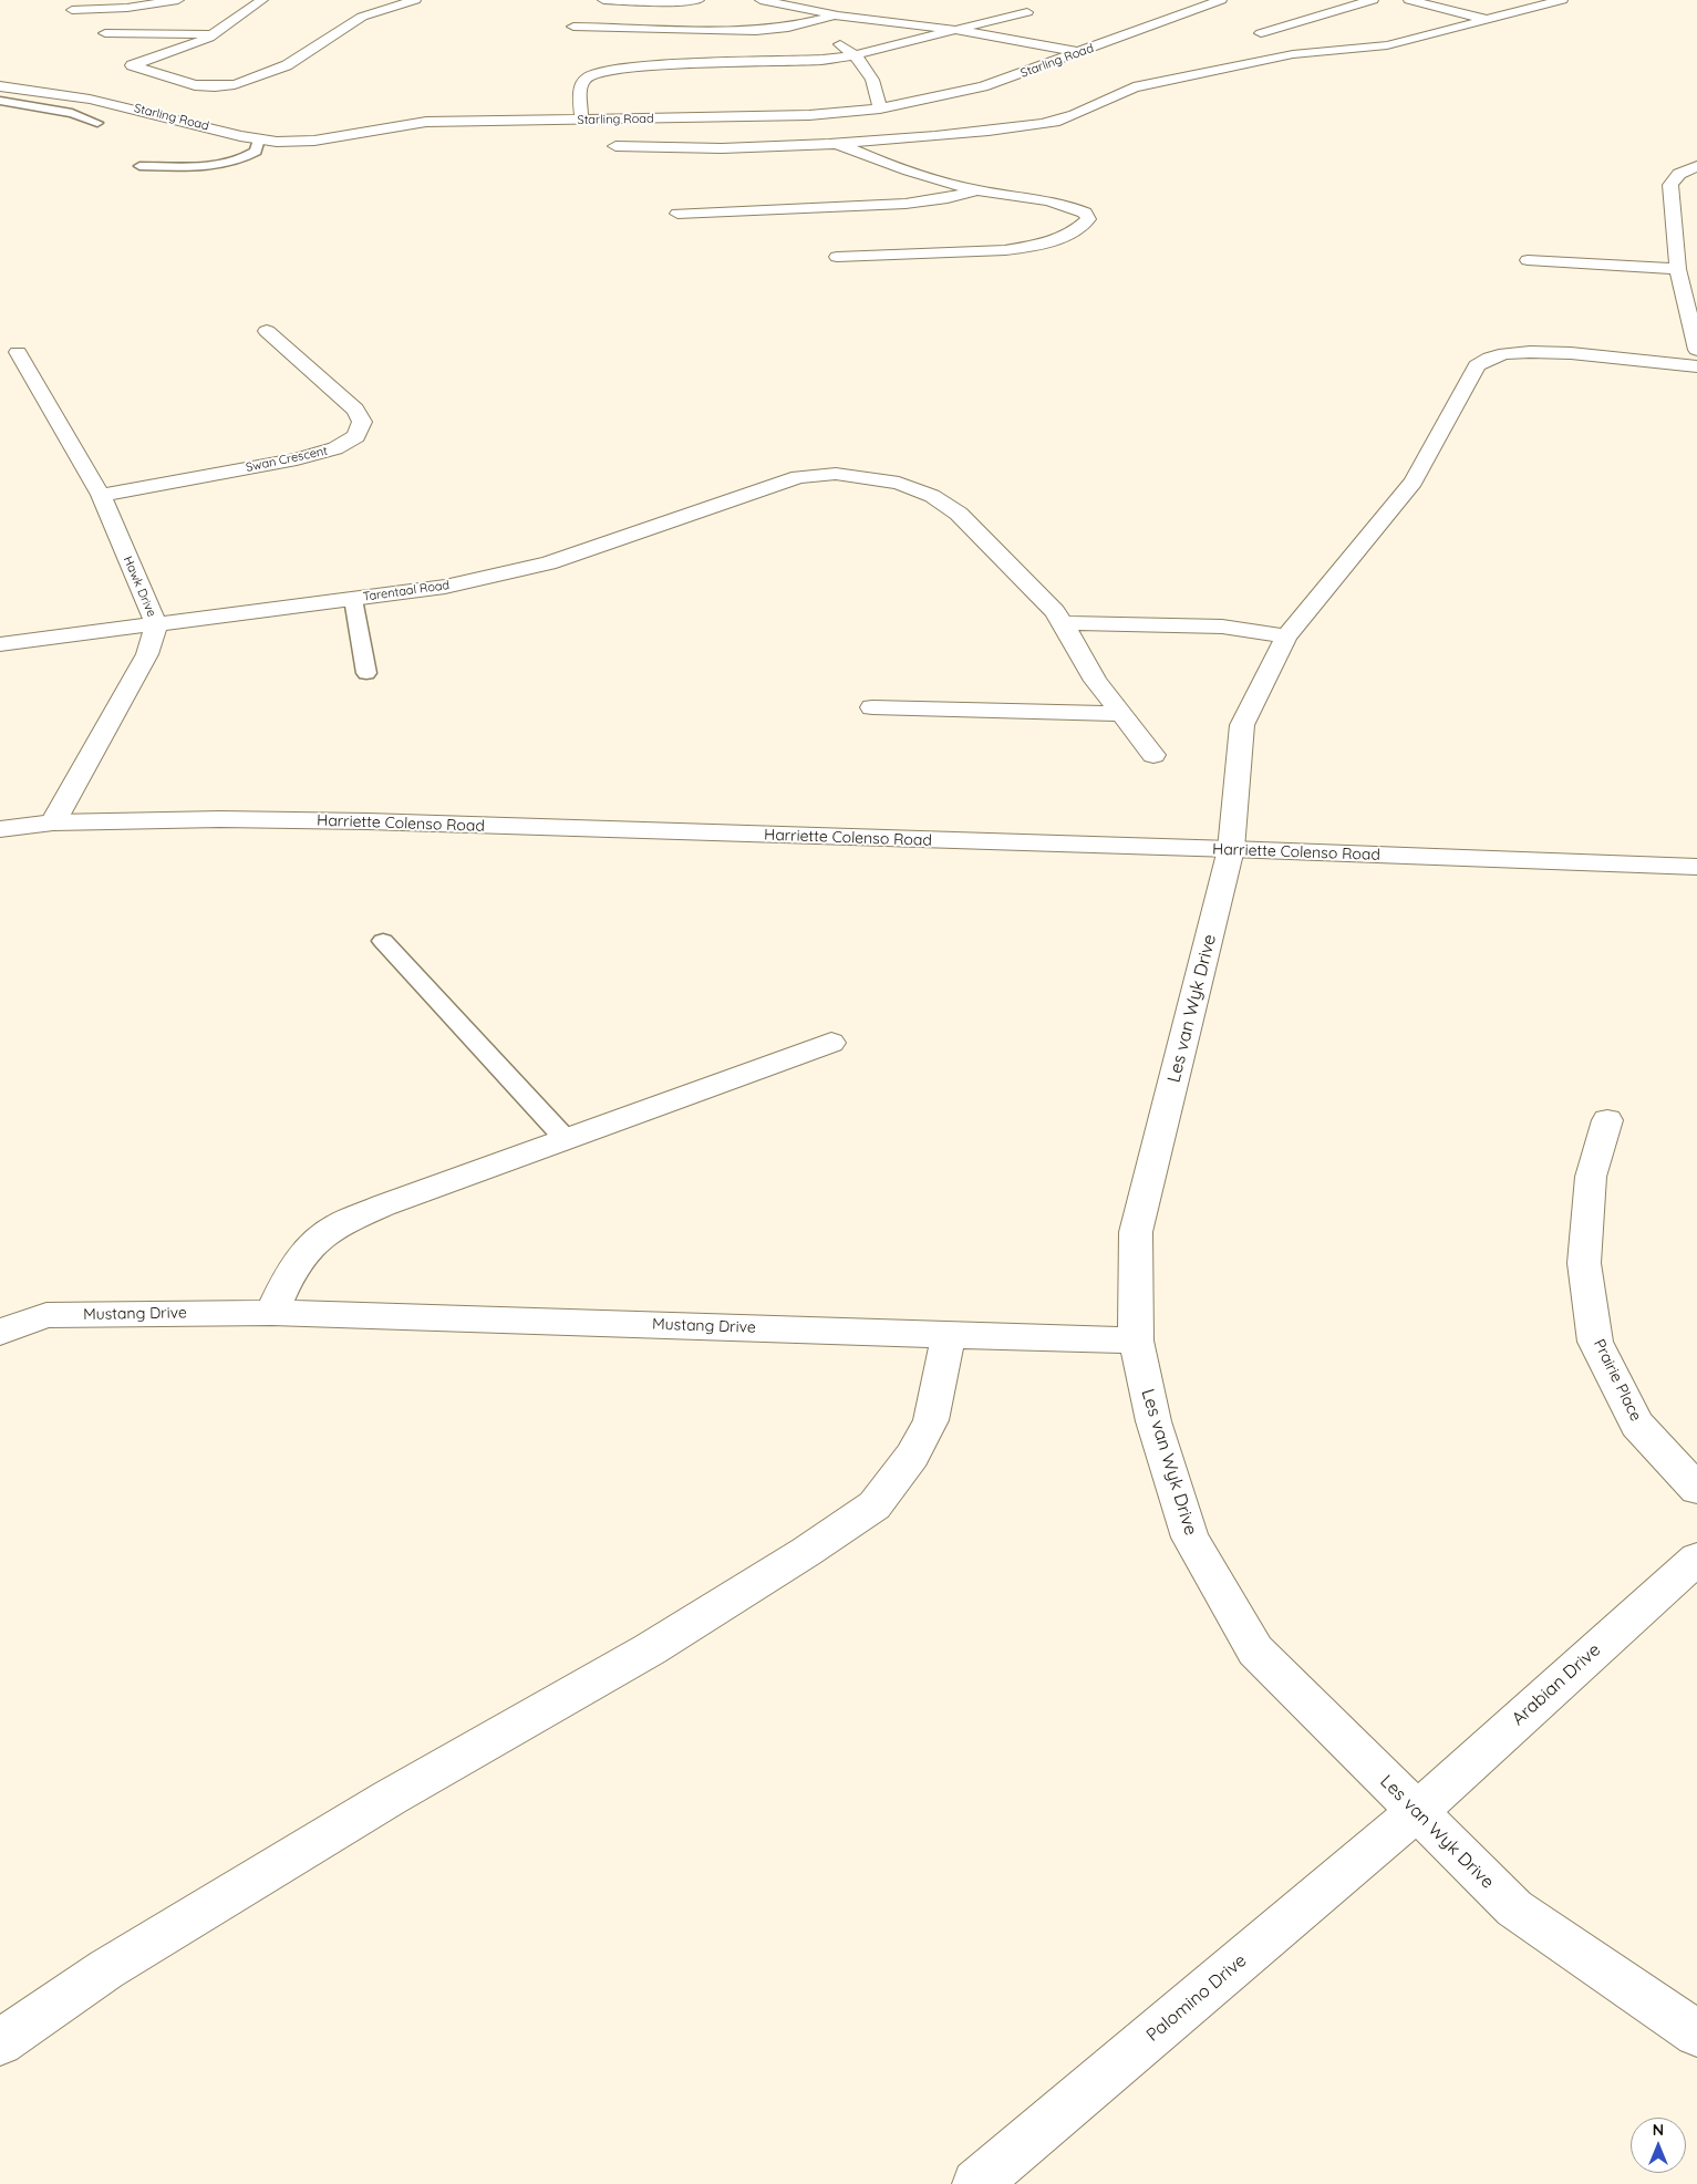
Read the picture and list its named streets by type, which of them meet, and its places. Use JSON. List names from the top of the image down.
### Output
{
  "streets": {
    "street": [
      "Starling Road",
      "Swan Crescent",
      "Hawk Drive",
      "Tarentaal Road",
      "Harriette Colenso Road",
      "Les van Wyk Drive",
      "Mustang Drive",
      "Prairie Place",
      "Arabian Drive",
      "Palomino Drive"
    ]
  },
  "crossings": [
    ["Swan Crescent", "Hawk Drive"],
    ["Hawk Drive", "Tarentaal Road"],
    ["Hawk Drive", "Harriette Colenso Road"],
    ["Harriette Colenso Road", "Les van Wyk Drive"],
    ["Les van Wyk Drive", "Mustang Drive"],
    ["Les van Wyk Drive", "Arabian Drive"],
    ["Les van Wyk Drive", "Palomino Drive"],
    ["Arabian Drive", "Palomino Drive"]
  ],
  "north": "top"
}
